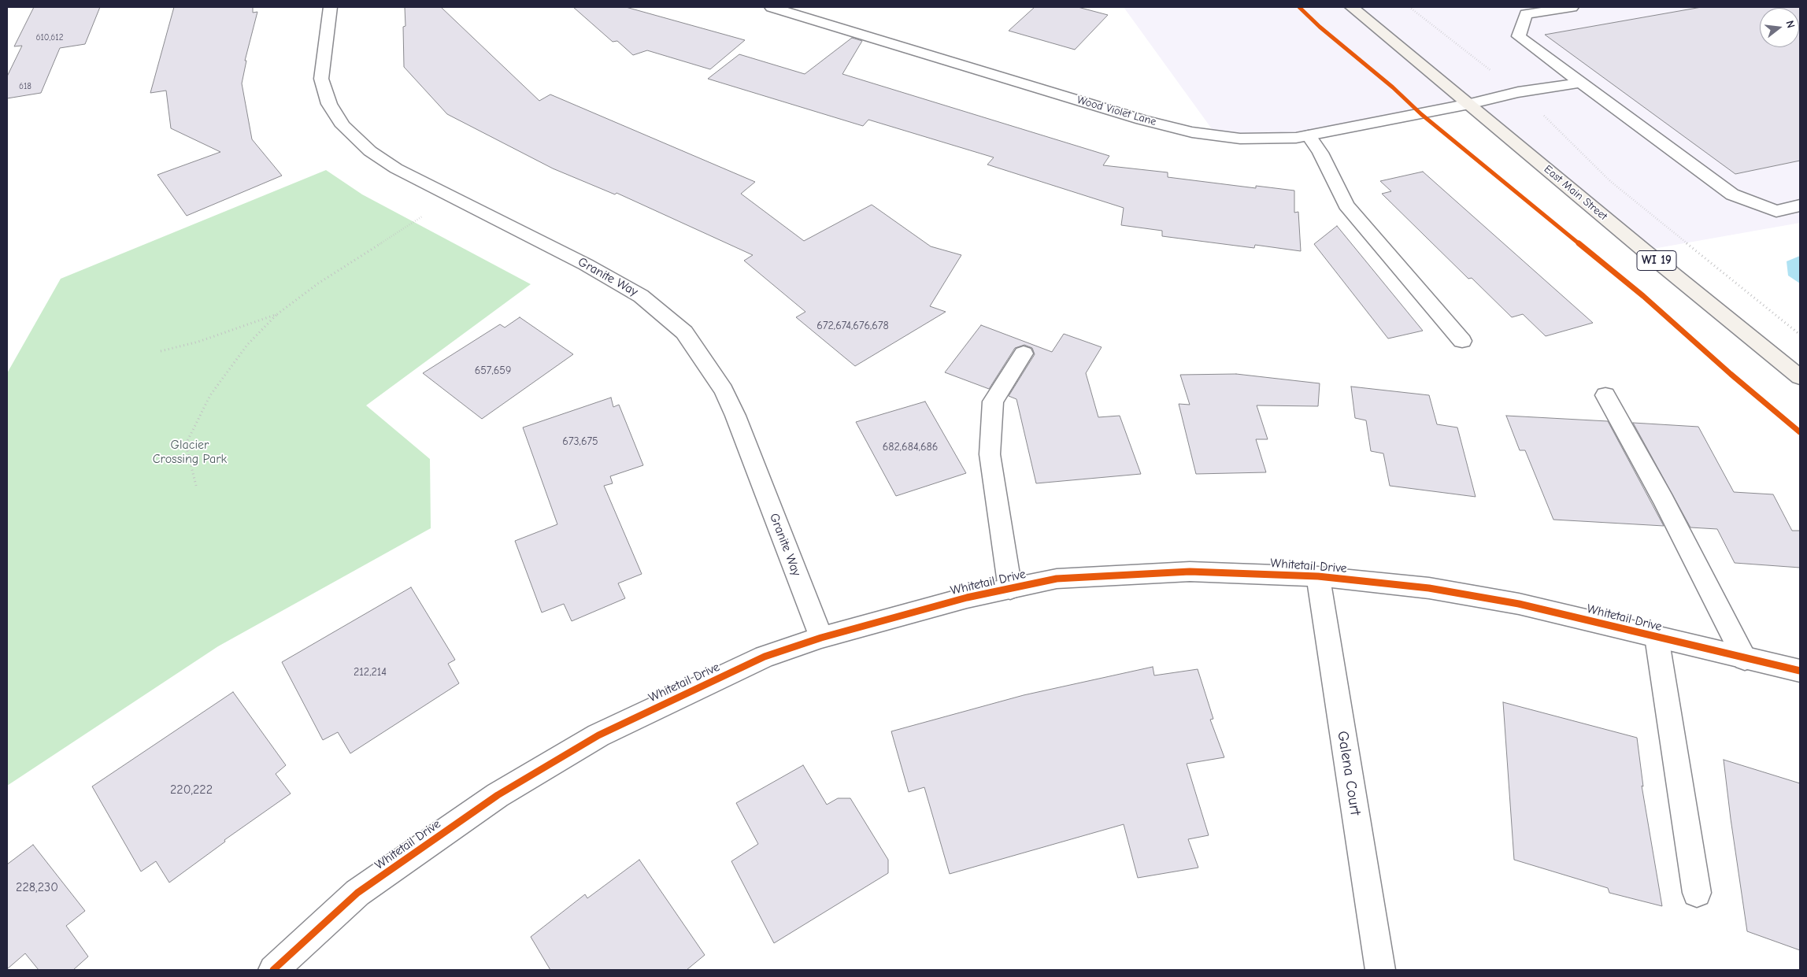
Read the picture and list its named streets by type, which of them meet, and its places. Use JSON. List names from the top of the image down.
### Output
{
  "streets": {
    "main road": ["East Main Street", "WI 19"],
    "street": [
      "Wood Violet Lane",
      "Granite Way",
      "Whitetail Drive",
      "Galena Court"
    ]
  },
  "crossings": [
    ["Wood Violet Lane", "East Main Street"],
    ["Granite Way", "Whitetail Drive"],
    ["Whitetail Drive", "Galena Court"]
  ],
  "parks": ["Glacier Crossing Park"],
  "house_numbers": [
    "610,612",
    "618",
    "672,674,676,678",
    "657,659",
    "673,675",
    "682,684,686",
    "212,214",
    "220,222",
    "228,230"
  ],
  "north": "right"
}
